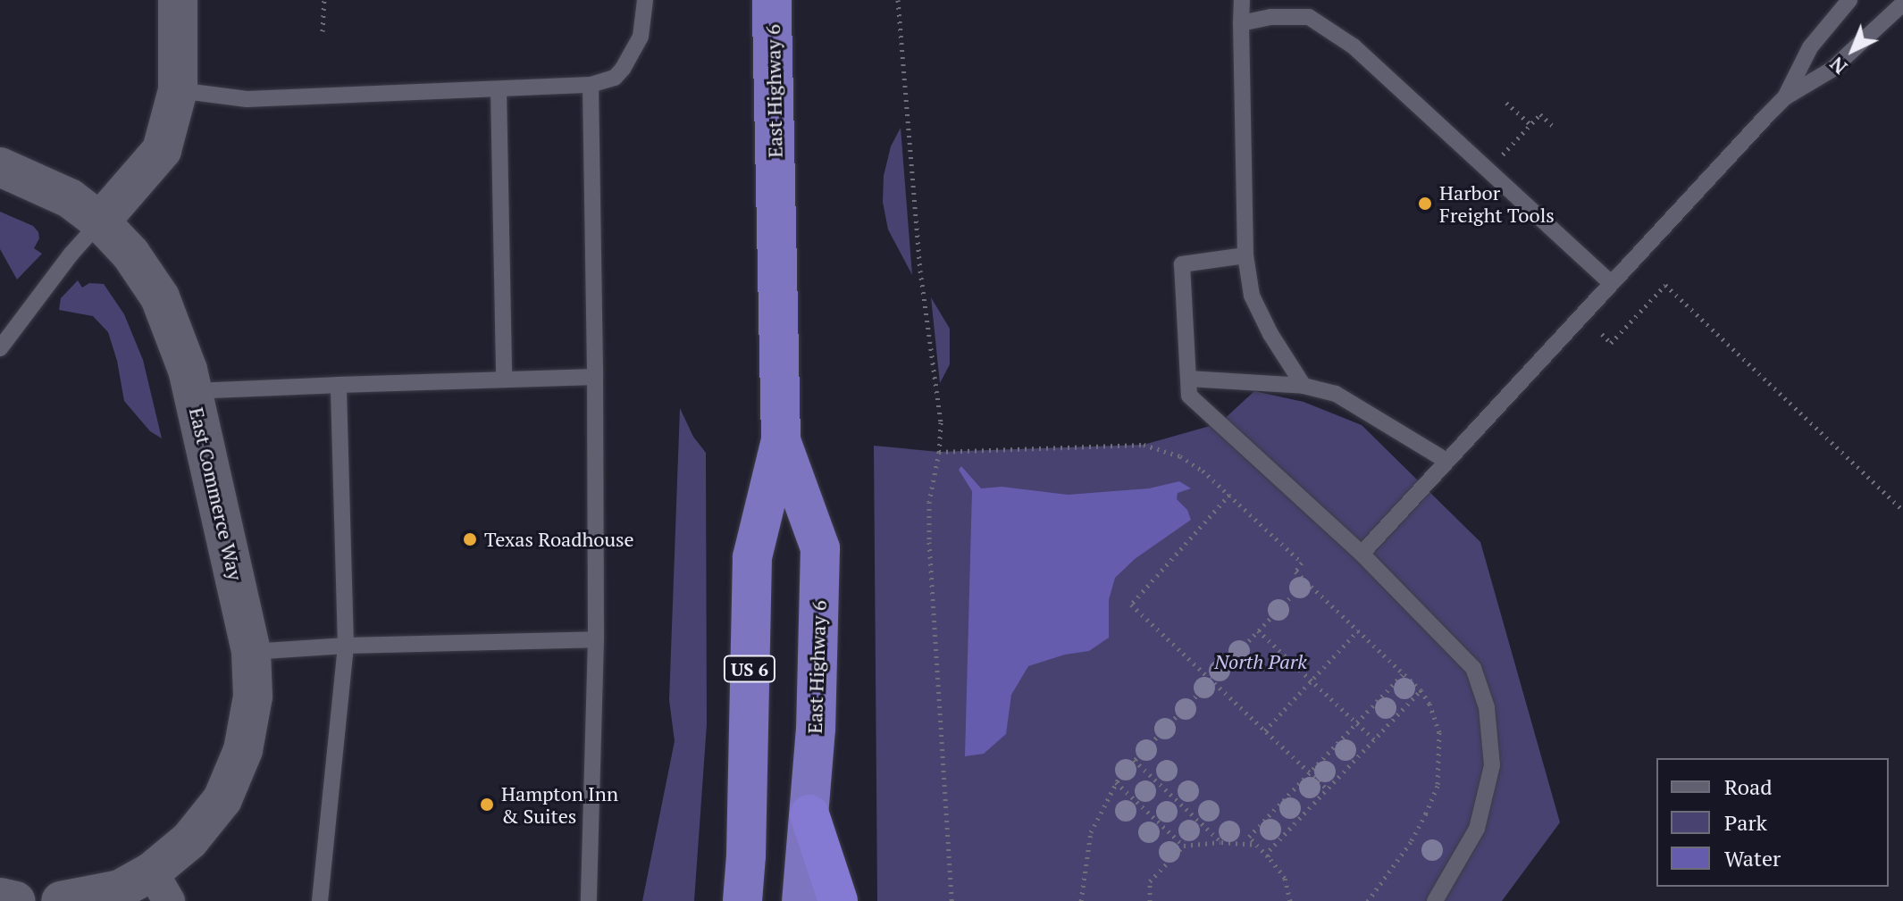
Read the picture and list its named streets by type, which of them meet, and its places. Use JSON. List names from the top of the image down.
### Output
{
  "streets": {
    "highway": ["East Highway 6", "US 6"],
    "street": ["East Commerce Way"]
  },
  "crossings": [
    ["East Highway 6", "US 6"]
  ],
  "parks": ["North Park"],
  "places": ["Harbor Freight Tools", "Texas Roadhouse", "Hampton Inn & Suites"],
  "legend": ["Road", "Park", "Water"],
  "north": "bottom left"
}
